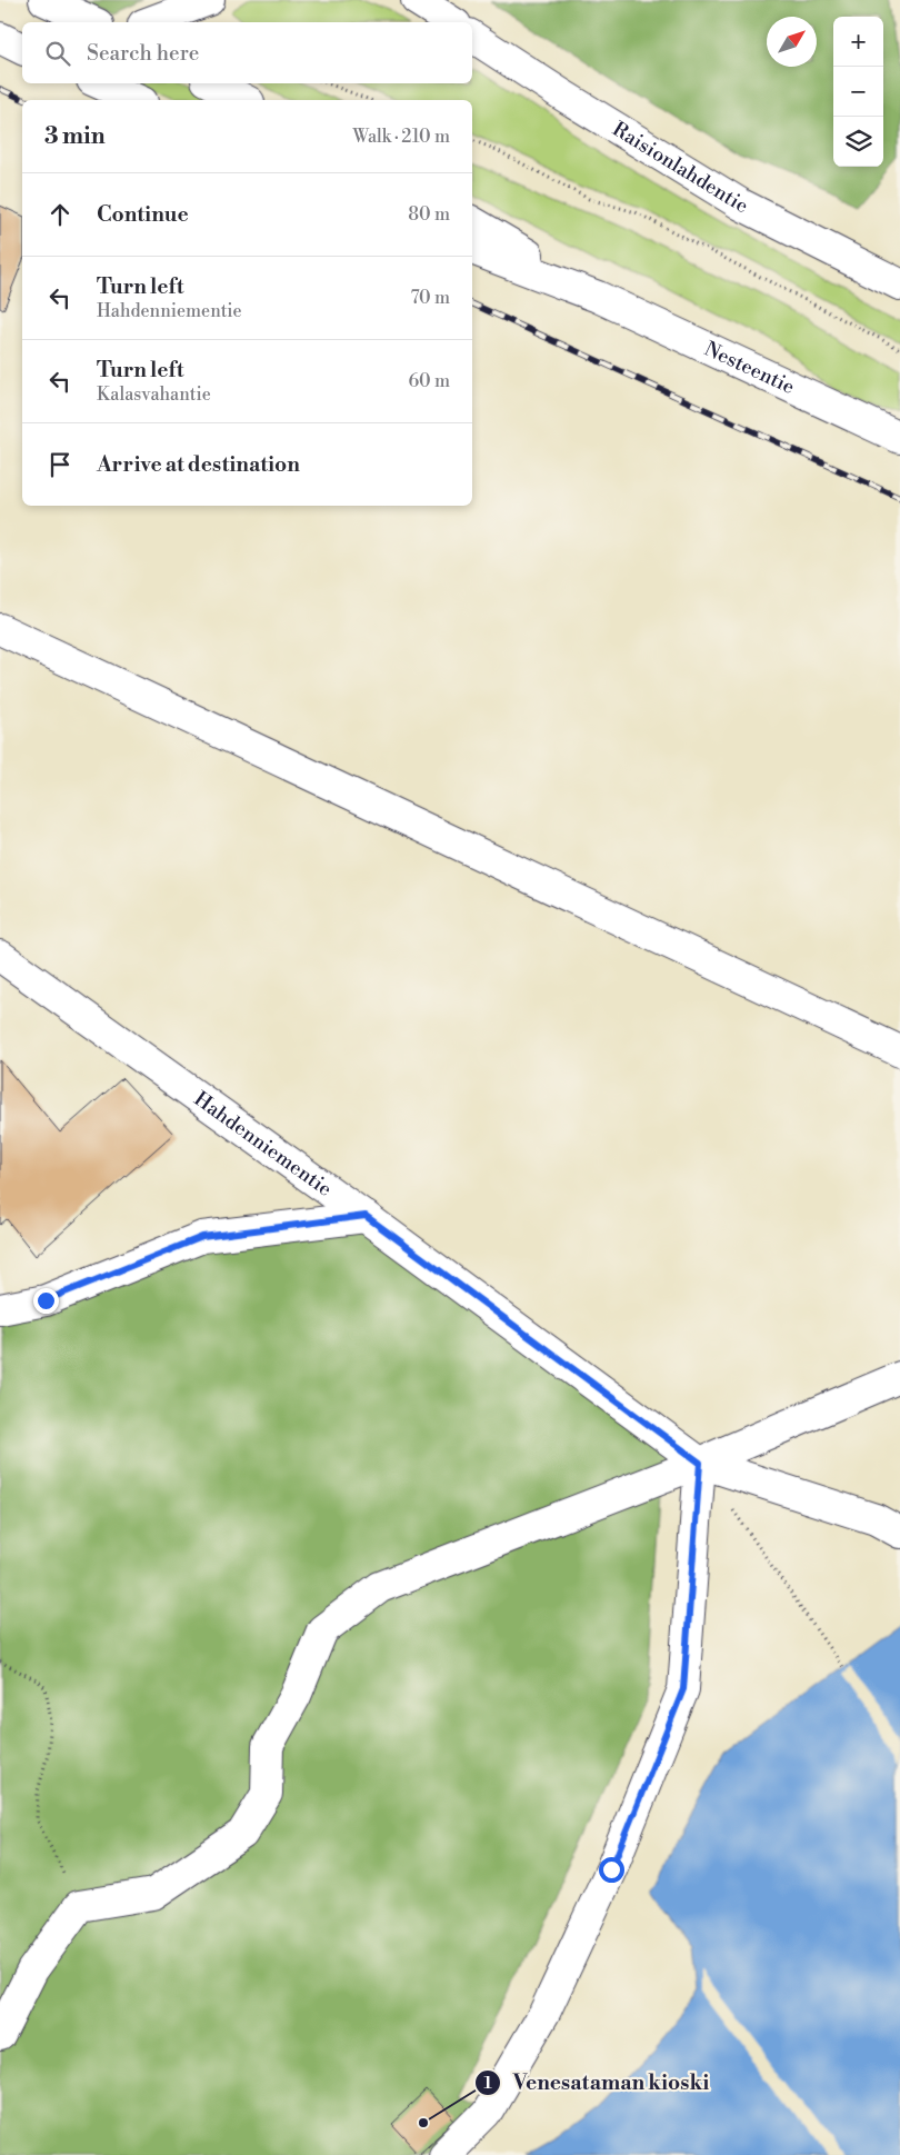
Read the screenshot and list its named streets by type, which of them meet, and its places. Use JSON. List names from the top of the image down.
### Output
{
  "streets": {
    "street": ["Raisionlahdentie", "Nesteentie", "Hahdenniementie"]
  },
  "places": ["Venesataman kioski"],
  "north": "top right",
  "page": {
    "map_buttons": ["+", "−"],
    "search": "Search here",
    "heading": ["3 min", "Walk · 210 m"],
    "list": [
      ["Continue", "80 m"],
      ["Turn left", "Hahdenniementie", "70 m"],
      ["Turn left", "Kalasvahantie", "60 m"],
      "Arrive at destination"
    ]
  }
}
